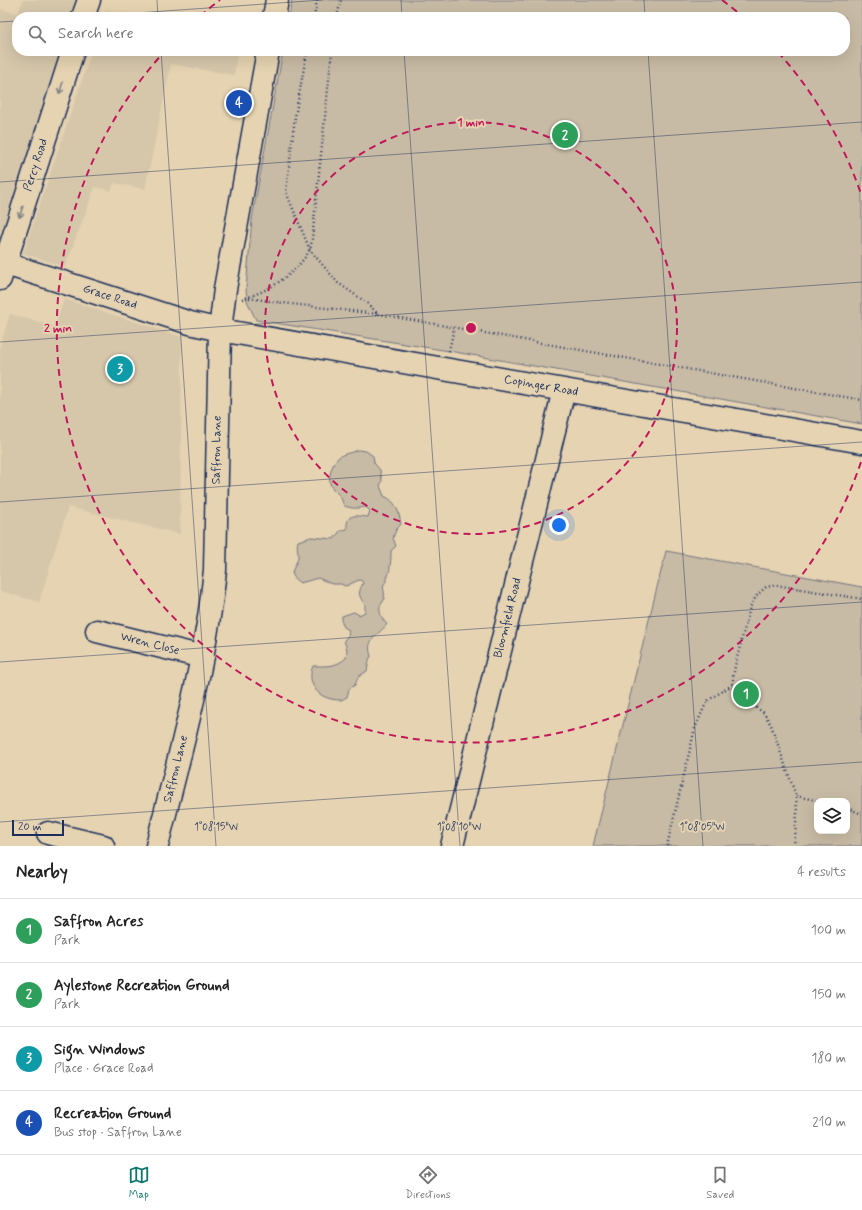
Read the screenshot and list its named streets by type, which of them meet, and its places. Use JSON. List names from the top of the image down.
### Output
{
  "streets": {
    "street": [
      "Percy Road",
      "Grace Road",
      "Copinger Road",
      "Saffron Lane",
      "Bloomfield Road",
      "Wren Close"
    ]
  },
  "crossings": [
    ["Percy Road", "Grace Road"],
    ["Grace Road", "Copinger Road"],
    ["Grace Road", "Saffron Lane"],
    ["Copinger Road", "Saffron Lane"],
    ["Copinger Road", "Bloomfield Road"],
    ["Saffron Lane", "Wren Close"]
  ],
  "one_way": ["Percy Road"],
  "scale_bar": "20 m",
  "page": {
    "search": "Search here",
    "pins": [
      "4",
      "2",
      "3",
      "1"
    ],
    "scale": "20 m",
    "heading": ["Nearby", "4 results"],
    "list": [
      {
        "mark": "1",
        "name": "Saffron Acres",
        "note": "Park",
        "value": "100 m"
      },
      {
        "mark": "2",
        "name": "Aylestone Recreation Ground",
        "note": "Park",
        "value": "150 m"
      },
      {
        "mark": "3",
        "name": "Sign Windows",
        "note": "Place · Grace Road",
        "value": "180 m"
      },
      {
        "mark": "4",
        "name": "Recreation Ground",
        "note": "Bus stop · Saffron Lane",
        "value": "210 m"
      }
    ],
    "nav": ["Map", "Directions", "Saved"]
  },
  "coordinates": ["1°08'15\"W", "1°08'10\"W", "1°08'05\"W"],
  "rings": ["1 min", "2 min"]
}
